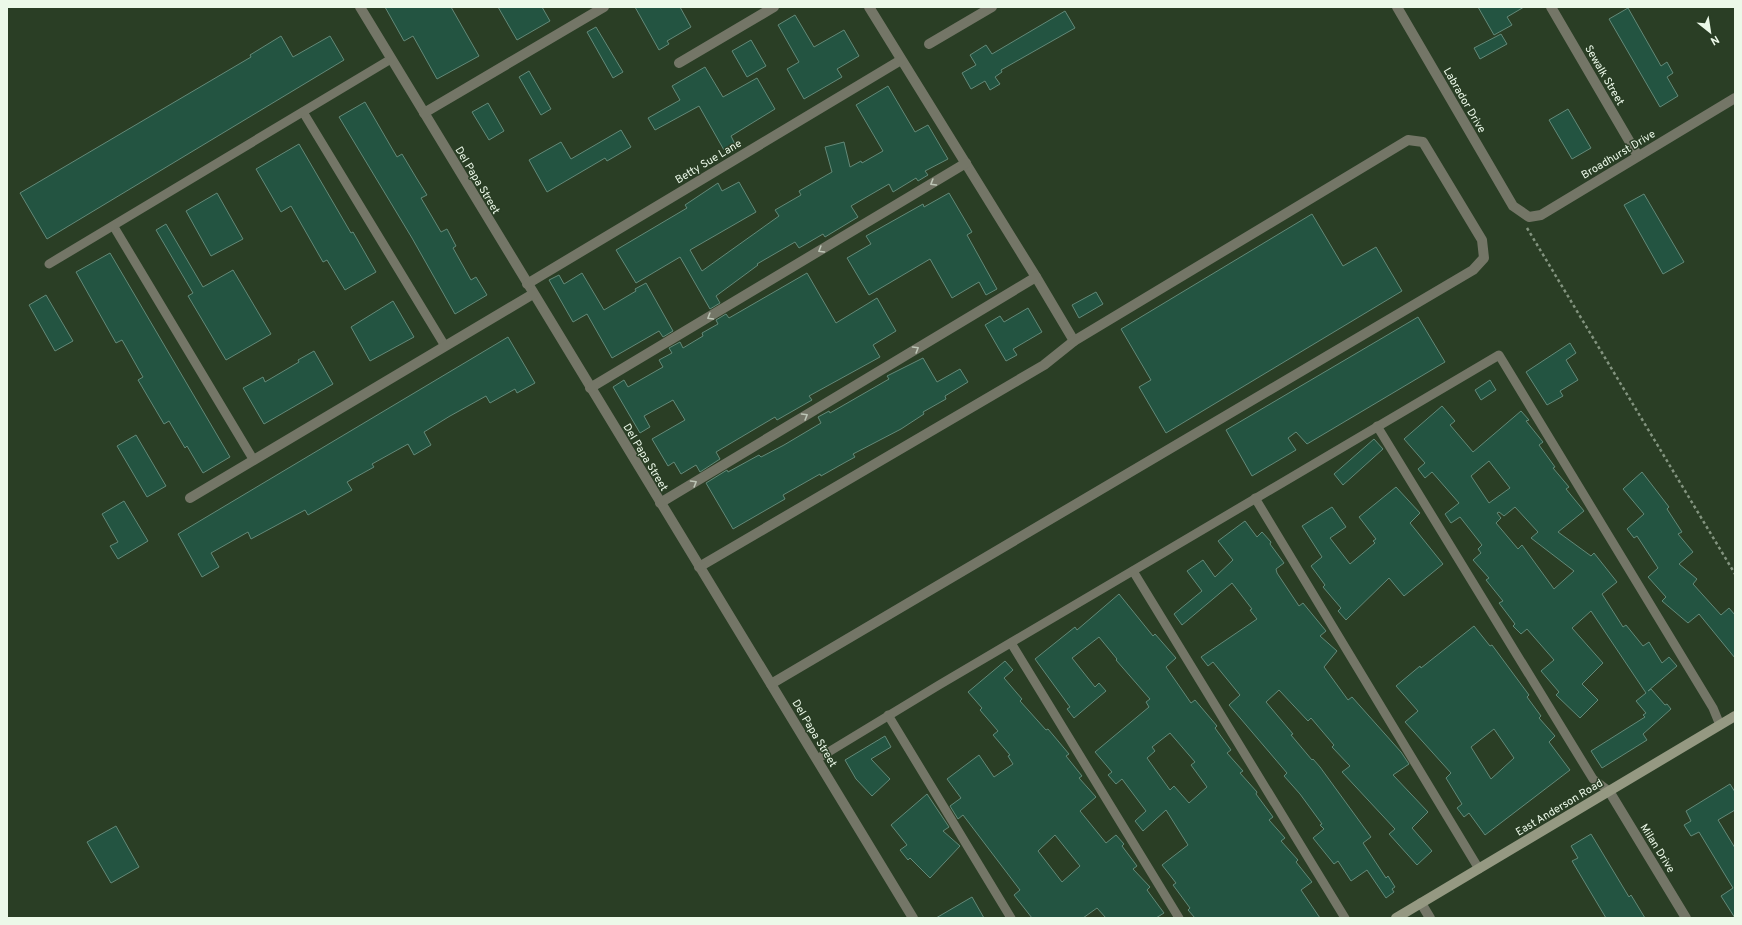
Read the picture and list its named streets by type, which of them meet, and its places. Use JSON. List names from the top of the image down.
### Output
{
  "streets": {
    "street": [
      "Sewalk Street",
      "Labrador Drive",
      "Broadhurst Drive",
      "Betty Sue Lane",
      "Del Papa Street",
      "East Anderson Road",
      "Milan Drive"
    ]
  },
  "crossings": [
    ["Sewalk Street", "Broadhurst Drive"],
    ["Labrador Drive", "Broadhurst Drive"],
    ["Betty Sue Lane", "Del Papa Street"],
    ["East Anderson Road", "Milan Drive"]
  ],
  "north": "bottom right"
}
